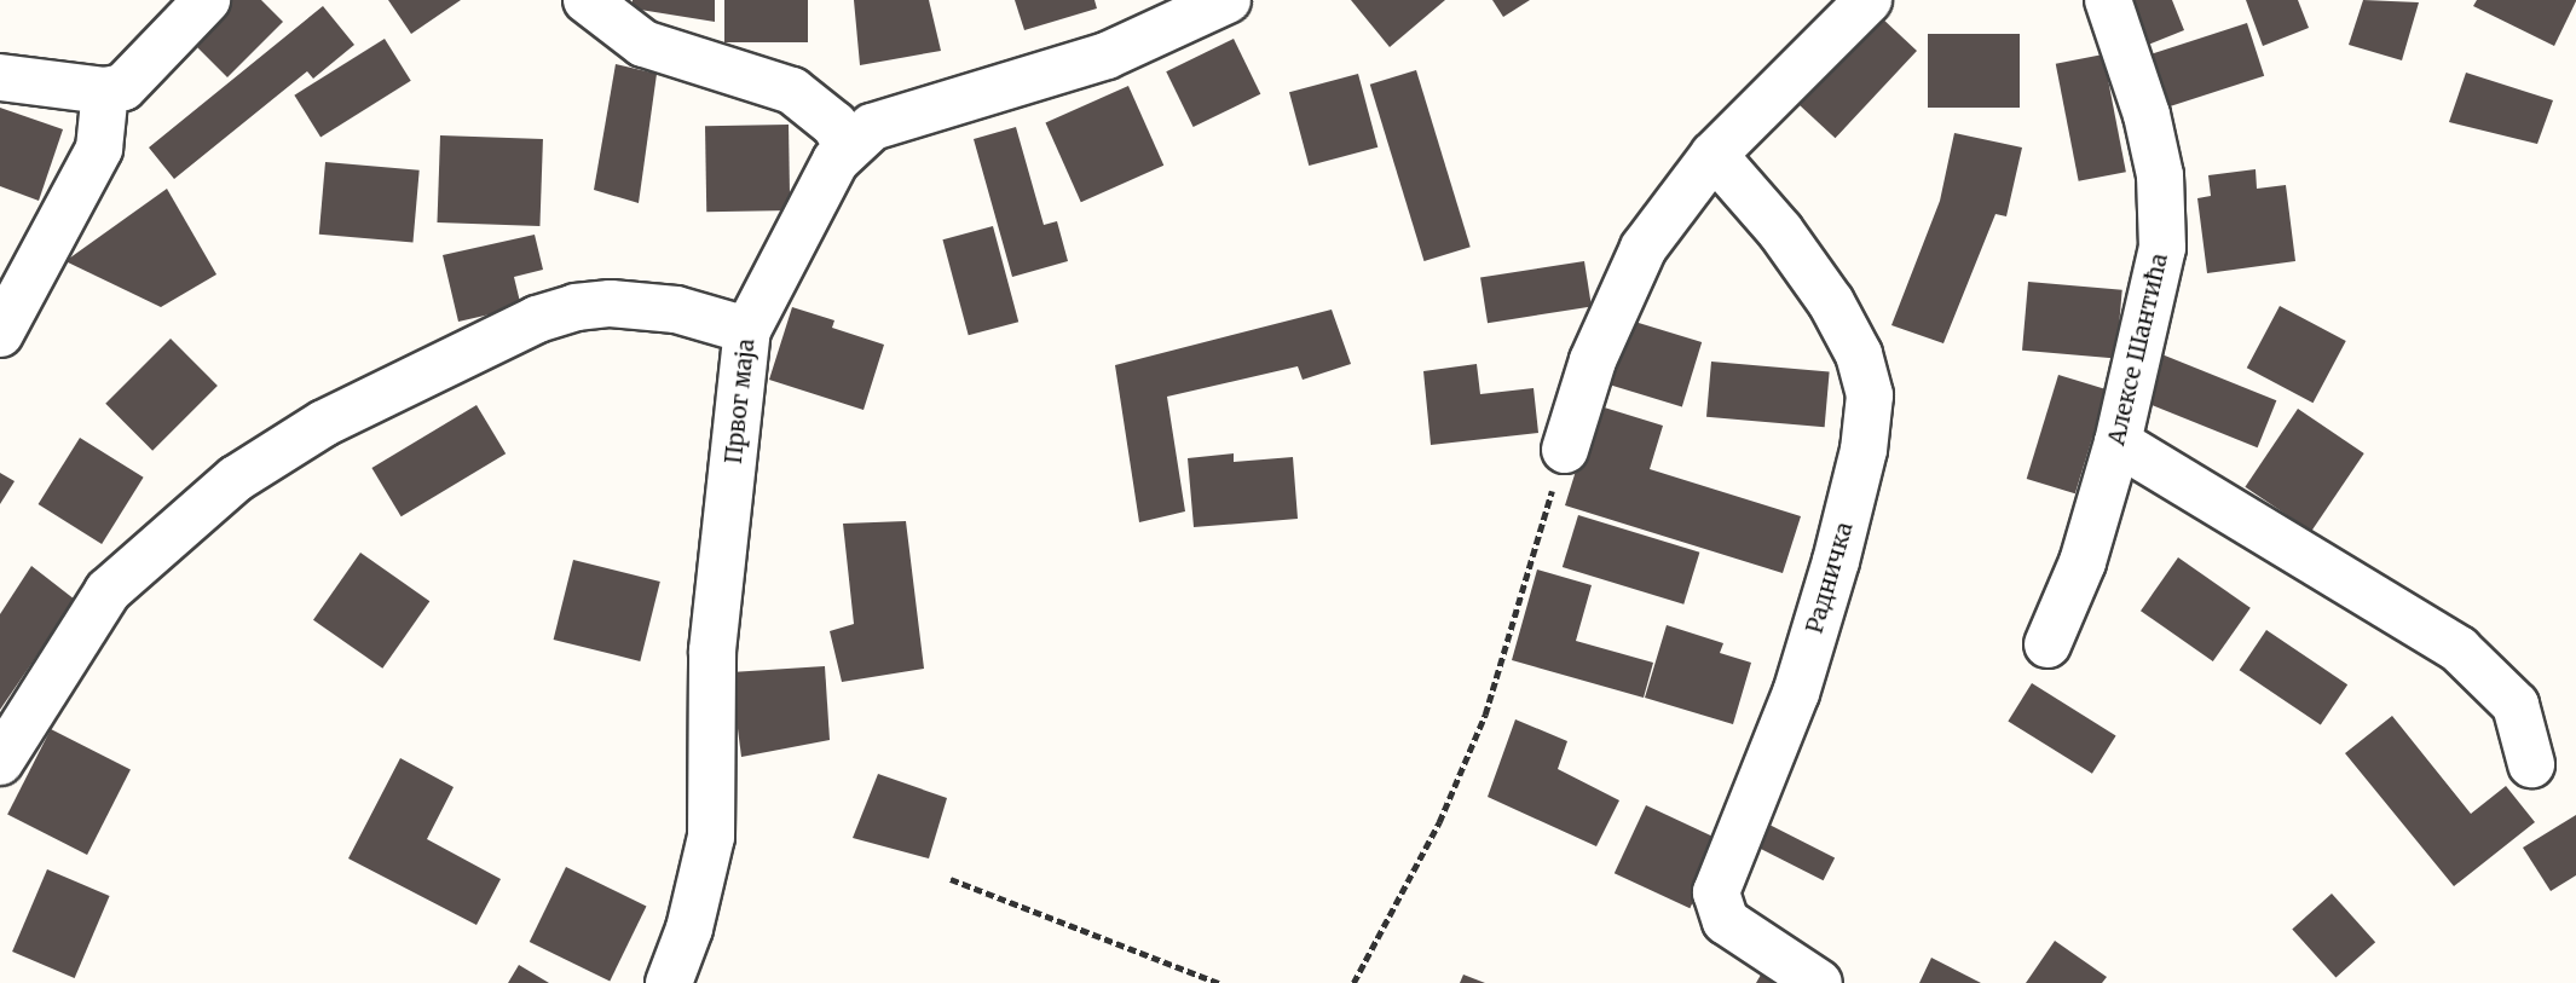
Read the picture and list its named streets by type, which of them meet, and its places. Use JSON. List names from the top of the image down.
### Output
{
  "streets": {
    "street": ["Алексе Шантића", "Првог маја", "Радничка"]
  }
}
